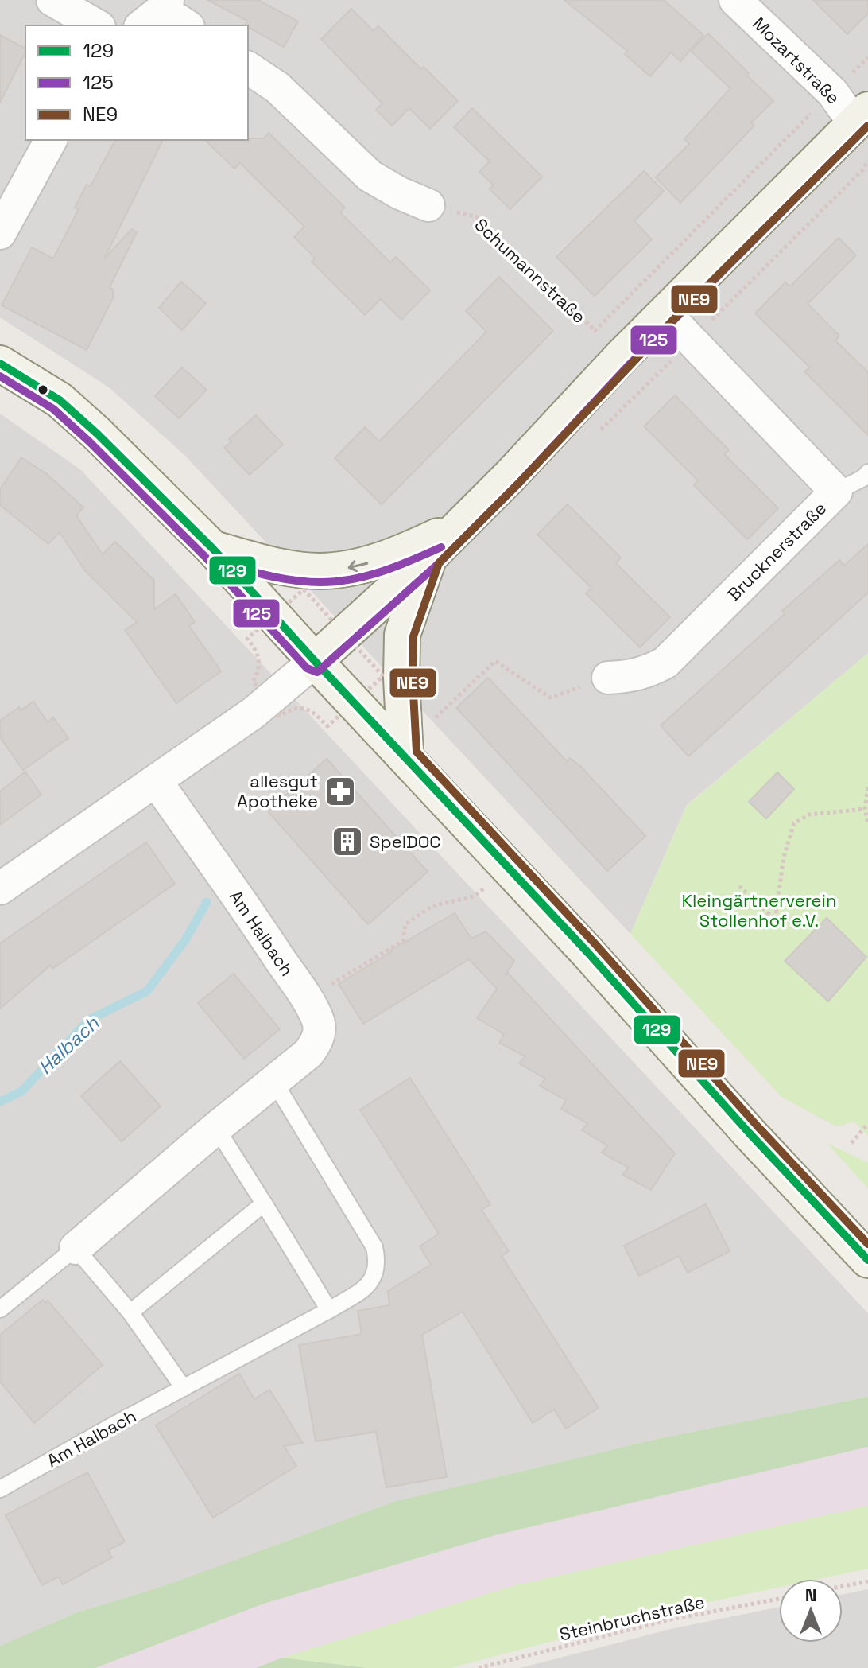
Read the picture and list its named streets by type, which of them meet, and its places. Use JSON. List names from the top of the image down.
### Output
{
  "streets": {
    "street": ["Mozartstraße", "Brucknerstraße", "Am Halbach"],
    "path": ["Schumannstraße", "Steinbruchstraße"]
  },
  "water": ["Halbach"],
  "parks": ["Kleingärtnerverein Stollenhof e.V."],
  "places": {
    "pharmacy": ["allesgut Apotheke"],
    "building": ["SpelDOC"]
  },
  "lines": ["transit line 125", "transit line NE9", "transit line 129"],
  "legend": ["129", "125", "NE9"],
  "north": "top"
}
